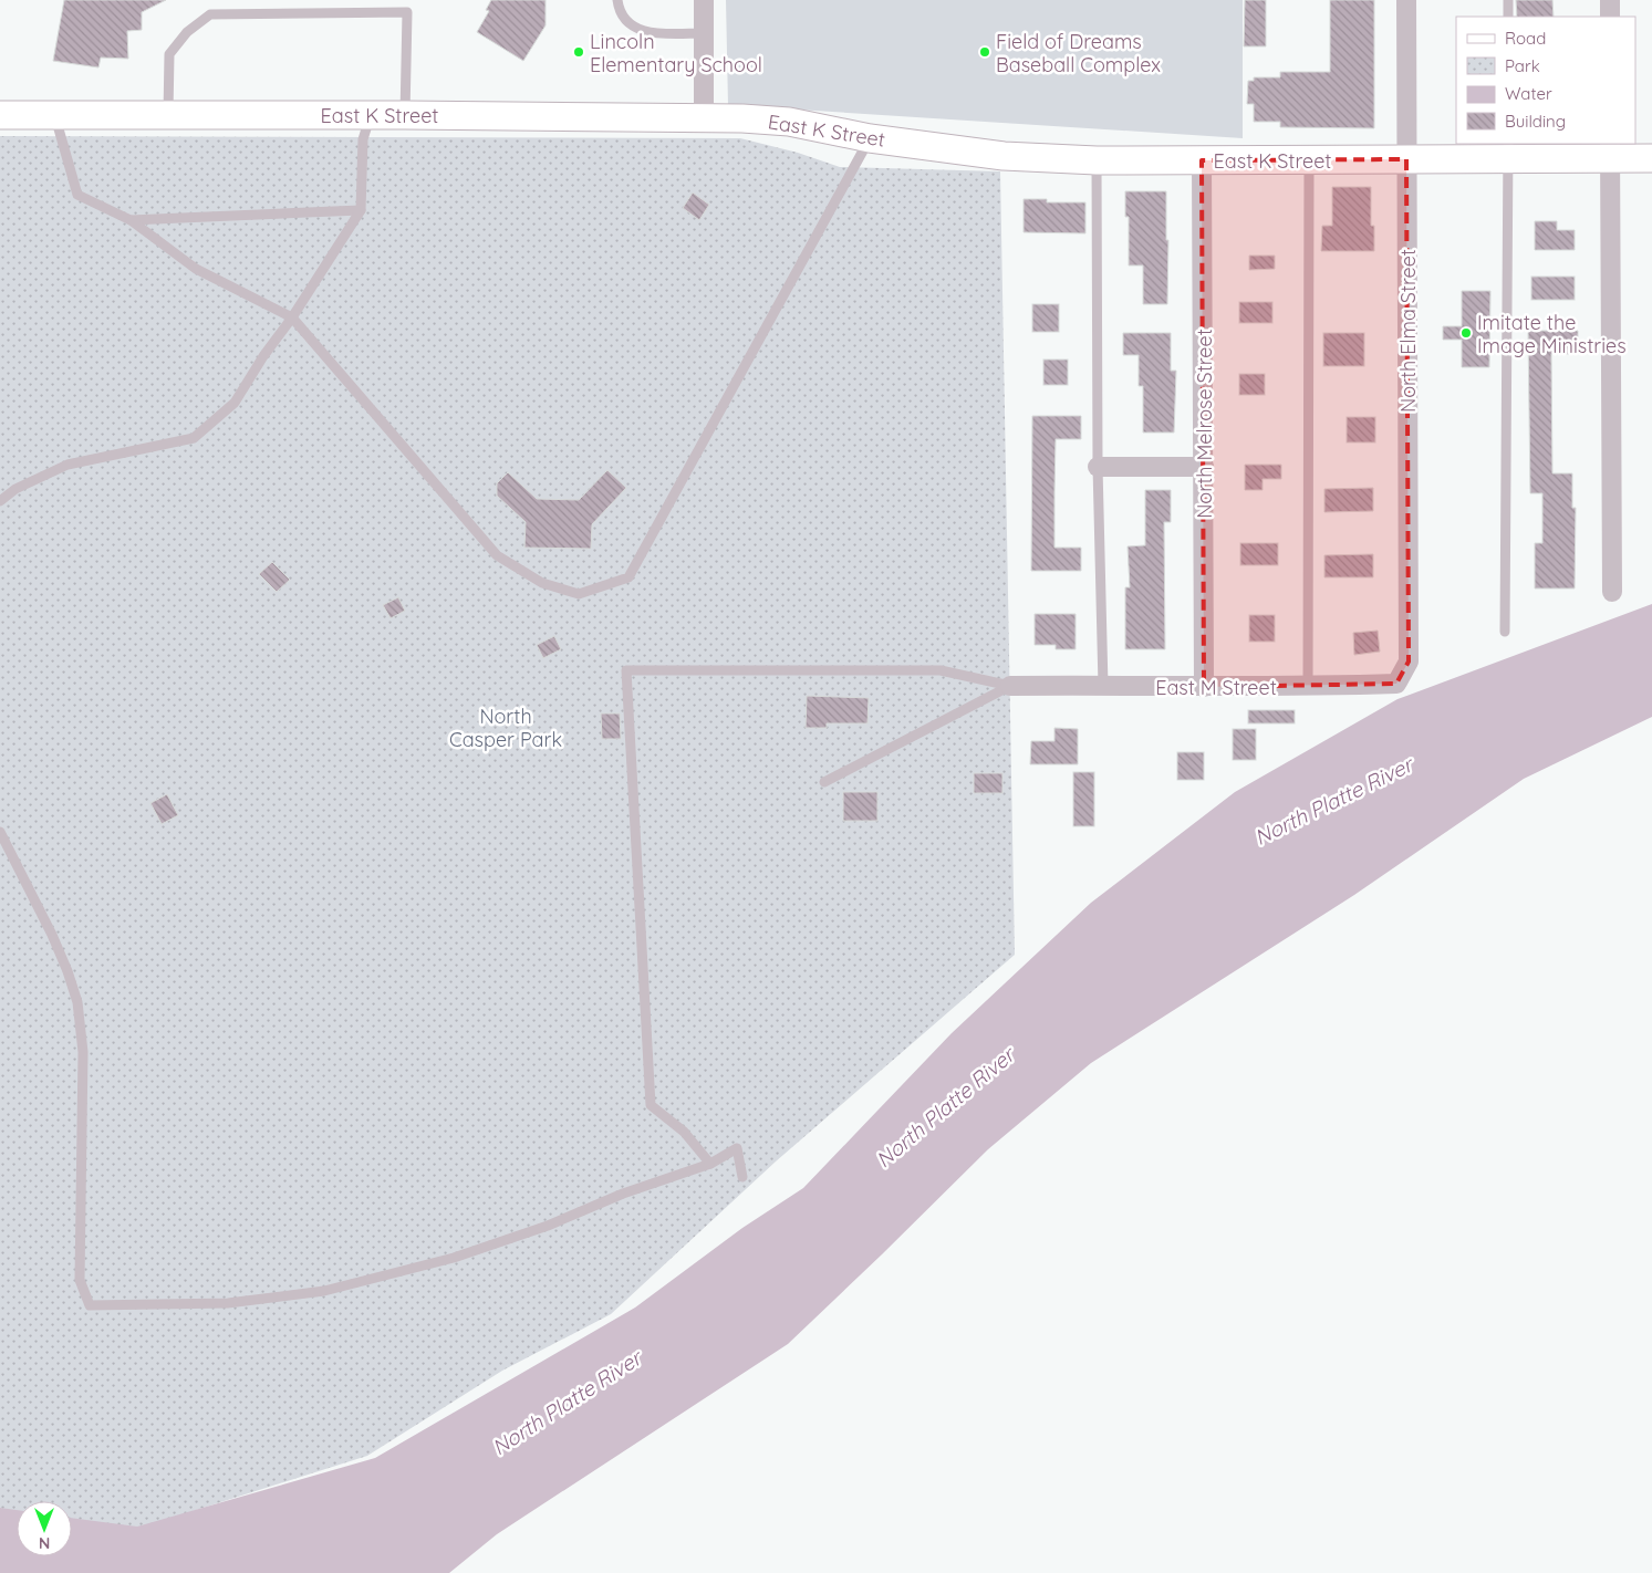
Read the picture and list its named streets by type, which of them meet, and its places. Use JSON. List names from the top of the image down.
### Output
{
  "streets": {
    "street": [
      "East K Street",
      "North Elma Street",
      "North Melrose Street",
      "East M Street"
    ]
  },
  "crossings": [
    ["East K Street", "North Elma Street"],
    ["East K Street", "North Melrose Street"],
    ["North Elma Street", "East M Street"],
    ["North Melrose Street", "East M Street"]
  ],
  "water": ["North Platte River"],
  "parks": ["North Casper Park"],
  "places": ["Lincoln Elementary School", "Field of Dreams Baseball Complex", "Imitate the Image Ministries"],
  "legend": [
    "Road",
    "Park",
    "Water",
    "Building"
  ],
  "north": "bottom"
}
